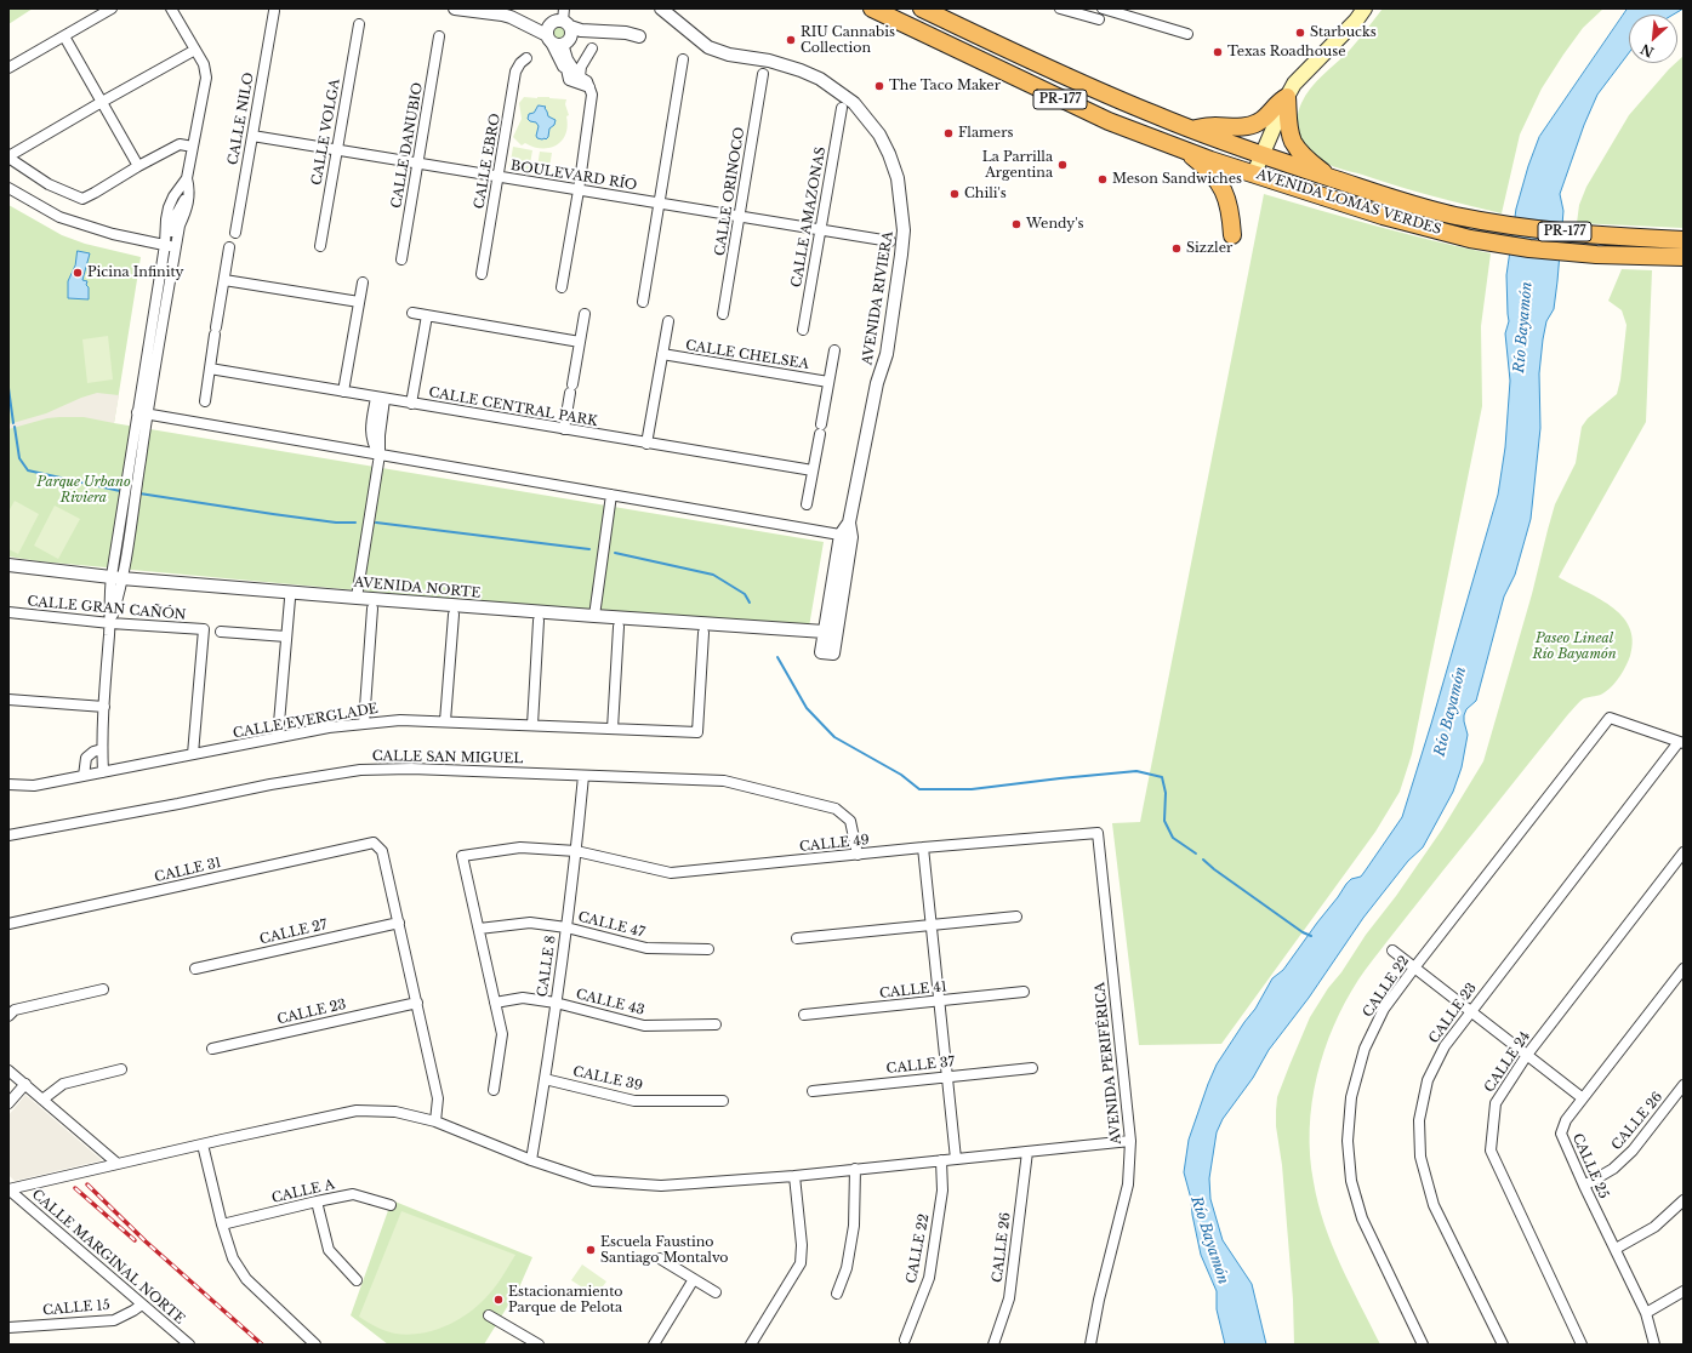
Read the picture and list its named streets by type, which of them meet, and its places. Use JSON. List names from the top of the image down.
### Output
{
  "streets": {
    "highway": ["PR-177", "AVENIDA LOMAS VERDES"],
    "street": [
      "CALLE NILO",
      "CALLE VOLGA",
      "CALLE DANUBIO",
      "CALLE EBRO",
      "BOULEVARD RÍO",
      "CALLE ORINOCO",
      "CALLE AMAZONAS",
      "AVENIDA RIVIERA",
      "CALLE CHELSEA",
      "CALLE CENTRAL PARK",
      "AVENIDA NORTE",
      "CALLE GRAN CAÑÓN",
      "CALLE EVERGLADE",
      "CALLE SAN MIGUEL",
      "CALLE 49",
      "CALLE 31",
      "CALLE 47",
      "CALLE 27",
      "CALLE 8",
      "CALLE 22",
      "CALLE 41",
      "CALLE 43",
      "CALLE 23",
      "CALLE 24",
      "AVENIDA PERIFÉRICA",
      "CALLE 37",
      "CALLE 39",
      "CALLE 26",
      "CALLE 25",
      "CALLE A",
      "CALLE MARGINAL NORTE",
      "CALLE 15"
    ]
  },
  "crossings": [
    ["CALLE NILO", "BOULEVARD RÍO"],
    ["CALLE VOLGA", "BOULEVARD RÍO"],
    ["CALLE DANUBIO", "BOULEVARD RÍO"],
    ["CALLE EBRO", "BOULEVARD RÍO"],
    ["BOULEVARD RÍO", "CALLE ORINOCO"],
    ["BOULEVARD RÍO", "CALLE AMAZONAS"],
    ["AVENIDA RIVIERA", "AVENIDA NORTE"],
    ["CALLE GRAN CAÑÓN", "CALLE EVERGLADE"],
    ["CALLE SAN MIGUEL", "CALLE 49"],
    ["CALLE SAN MIGUEL", "CALLE 8"],
    ["CALLE 49", "CALLE 47"],
    ["CALLE 49", "CALLE 8"],
    ["CALLE 49", "AVENIDA PERIFÉRICA"],
    ["CALLE 31", "CALLE 27"],
    ["CALLE 47", "CALLE 8"],
    ["CALLE 8", "CALLE 43"],
    ["CALLE 8", "CALLE 39"],
    ["CALLE 22", "CALLE 23"],
    ["CALLE 26", "CALLE 25"],
    ["CALLE MARGINAL NORTE", "CALLE 15"]
  ],
  "water": ["Río Bayamón"],
  "parks": ["Parque Urbano Riviera", "Paseo Lineal Río Bayamón"],
  "places": [
    "Starbucks",
    "RIU Cannabis Collection",
    "Texas Roadhouse",
    "The Taco Maker",
    "Flamers",
    "La Parrilla Argentina",
    "Meson Sandwiches",
    "Chili's",
    "Wendy's",
    "Sizzler",
    "Picina Infinity",
    "Escuela Faustino Santiago Montalvo",
    "Estacionamiento Parque de Pelota"
  ],
  "north": "bottom left"
}
